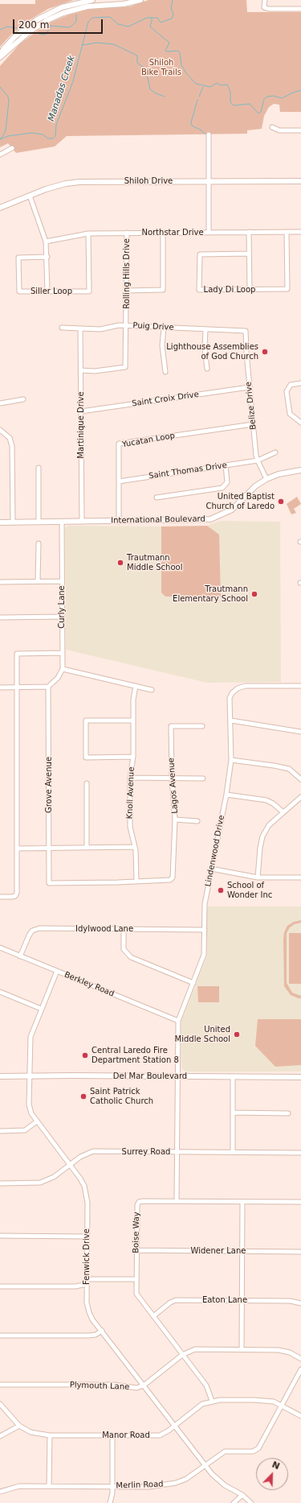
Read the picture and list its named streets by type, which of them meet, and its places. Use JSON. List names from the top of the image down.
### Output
{
  "streets": {
    "main road": ["Shiloh Drive", "International Boulevard", "Del Mar Boulevard"],
    "street": [
      "Northstar Drive",
      "Rolling Hills Drive",
      "Lady Di Loop",
      "Siller Loop",
      "Puig Drive",
      "Saint Croix Drive",
      "Belize Drive",
      "Martinique Drive",
      "Yucatan Loop",
      "Saint Thomas Drive",
      "Curly Lane",
      "Grove Avenue",
      "Lagos Avenue",
      "Knoll Avenue",
      "Lindenwood Drive",
      "Idylwood Lane",
      "Berkley Road",
      "Surrey Road",
      "Boise Way",
      "Widener Lane",
      "Fenwick Drive",
      "Eaton Lane",
      "Plymouth Lane",
      "Manor Road",
      "Merlin Road"
    ]
  },
  "crossings": [
    ["Northstar Drive", "Rolling Hills Drive"],
    ["Northstar Drive", "Lady Di Loop"],
    ["Northstar Drive", "Siller Loop"],
    ["Rolling Hills Drive", "Puig Drive"],
    ["Rolling Hills Drive", "Martinique Drive"],
    ["Puig Drive", "Belize Drive"],
    ["Puig Drive", "Martinique Drive"],
    ["Saint Croix Drive", "Belize Drive"],
    ["Saint Croix Drive", "Martinique Drive"],
    ["Belize Drive", "Yucatan Loop"],
    ["Belize Drive", "Saint Thomas Drive"],
    ["Belize Drive", "International Boulevard"],
    ["Martinique Drive", "International Boulevard"],
    ["Yucatan Loop", "Saint Thomas Drive"],
    ["Yucatan Loop", "International Boulevard"],
    ["International Boulevard", "Curly Lane"],
    ["Grove Avenue", "Lagos Avenue"],
    ["Grove Avenue", "Knoll Avenue"],
    ["Lagos Avenue", "Knoll Avenue"],
    ["Lindenwood Drive", "Idylwood Lane"],
    ["Lindenwood Drive", "Berkley Road"],
    ["Lindenwood Drive", "Del Mar Boulevard"],
    ["Lindenwood Drive", "Surrey Road"],
    ["Lindenwood Drive", "Boise Way"],
    ["Idylwood Lane", "Berkley Road"],
    ["Berkley Road", "Fenwick Drive"],
    ["Del Mar Boulevard", "Fenwick Drive"],
    ["Surrey Road", "Fenwick Drive"],
    ["Boise Way", "Widener Lane"],
    ["Boise Way", "Eaton Lane"],
    ["Boise Way", "Manor Road"],
    ["Fenwick Drive", "Plymouth Lane"],
    ["Fenwick Drive", "Manor Road"],
    ["Fenwick Drive", "Merlin Road"],
    ["Manor Road", "Merlin Road"]
  ],
  "water": ["Manadas Creek"],
  "parks": ["Shiloh Bike Trails"],
  "places": [
    "Lighthouse Assemblies of God Church",
    "United Baptist Church of Laredo",
    "Trautmann Middle School",
    "Trautmann Elementary School",
    "School of Wonder Inc",
    "United Middle School",
    "Central Laredo Fire Department Station 8",
    "Saint Patrick Catholic Church"
  ],
  "scale_bar": "200 m",
  "north": "top right"
}
